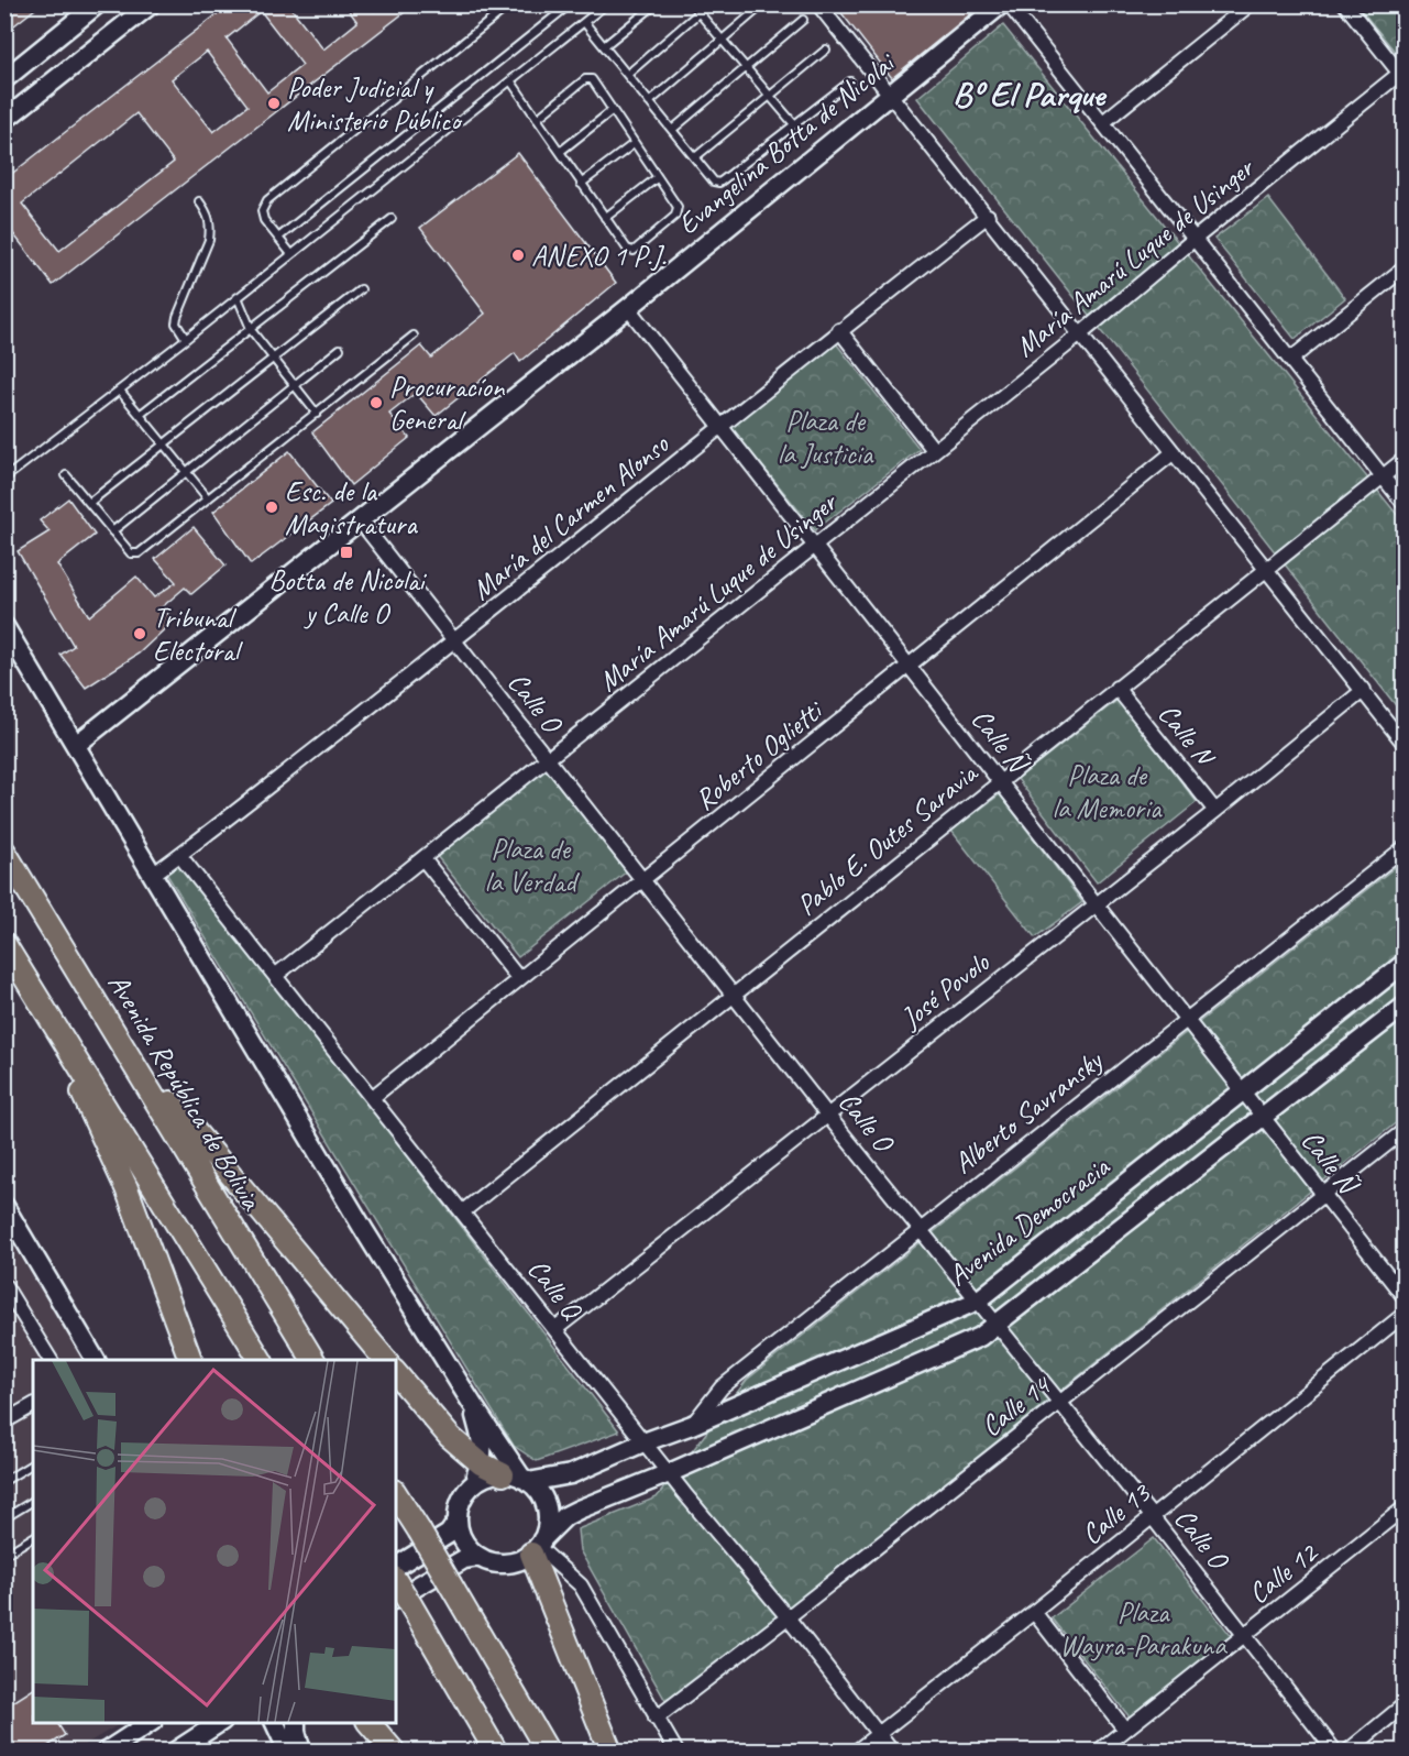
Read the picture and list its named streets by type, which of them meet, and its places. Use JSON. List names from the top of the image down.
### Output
{
  "streets": {
    "main road": ["Avenida República de Bolivia"],
    "street": [
      "Evangelina Botta de Nicolai",
      "María Amarú Luque de Usinger",
      "María del Carmen Alonso",
      "Calle O",
      "Calle N",
      "Calle Ñ",
      "Roberto Oglietti",
      "Pablo E. Outes Saravia",
      "José Povolo",
      "Alberto Savransky",
      "Avenida Democracia",
      "Calle Q",
      "Calle 14",
      "Calle 13",
      "Calle 12"
    ]
  },
  "crossings": [
    ["Evangelina Botta de Nicolai", "Calle O"],
    ["Evangelina Botta de Nicolai", "Calle Ñ"],
    ["María Amarú Luque de Usinger", "Calle O"],
    ["María Amarú Luque de Usinger", "Calle Ñ"],
    ["María Amarú Luque de Usinger", "Calle Q"],
    ["María del Carmen Alonso", "Calle O"],
    ["María del Carmen Alonso", "Calle Ñ"],
    ["María del Carmen Alonso", "Calle Q"],
    ["Calle O", "Roberto Oglietti"],
    ["Calle O", "Pablo E. Outes Saravia"],
    ["Calle O", "José Povolo"],
    ["Calle O", "Alberto Savransky"],
    ["Calle O", "Avenida Democracia"],
    ["Calle O", "Calle 14"],
    ["Calle O", "Calle 13"],
    ["Calle O", "Calle 12"],
    ["Calle N", "Pablo E. Outes Saravia"],
    ["Calle N", "José Povolo"],
    ["Calle Ñ", "Roberto Oglietti"],
    ["Calle Ñ", "Pablo E. Outes Saravia"],
    ["Calle Ñ", "José Povolo"],
    ["Calle Ñ", "Alberto Savransky"],
    ["Calle Ñ", "Avenida Democracia"],
    ["Calle Ñ", "Calle 14"],
    ["Roberto Oglietti", "Calle Q"],
    ["Pablo E. Outes Saravia", "Calle Q"],
    ["José Povolo", "Calle Q"],
    ["Alberto Savransky", "Avenida Democracia"],
    ["Avenida Democracia", "Calle Q"],
    ["Calle Q", "Calle 14"],
    ["Calle Q", "Calle 13"]
  ],
  "districts": ["Bº El Parque"],
  "parks": [
    "Plaza de la Justicia",
    "Plaza de la Memoria",
    "Plaza de la Verdad",
    "Plaza Wayra-Parakuna"
  ],
  "places": {
    "other": [
      "Poder Judicial y Ministerio Público",
      "ANEXO 1 P.J.",
      "Procuracíon General",
      "Esc. de la Magistratura",
      "Tribunal Electoral"
    ],
    "transit": ["Botta de Nicolai y Calle O"]
  }
}
